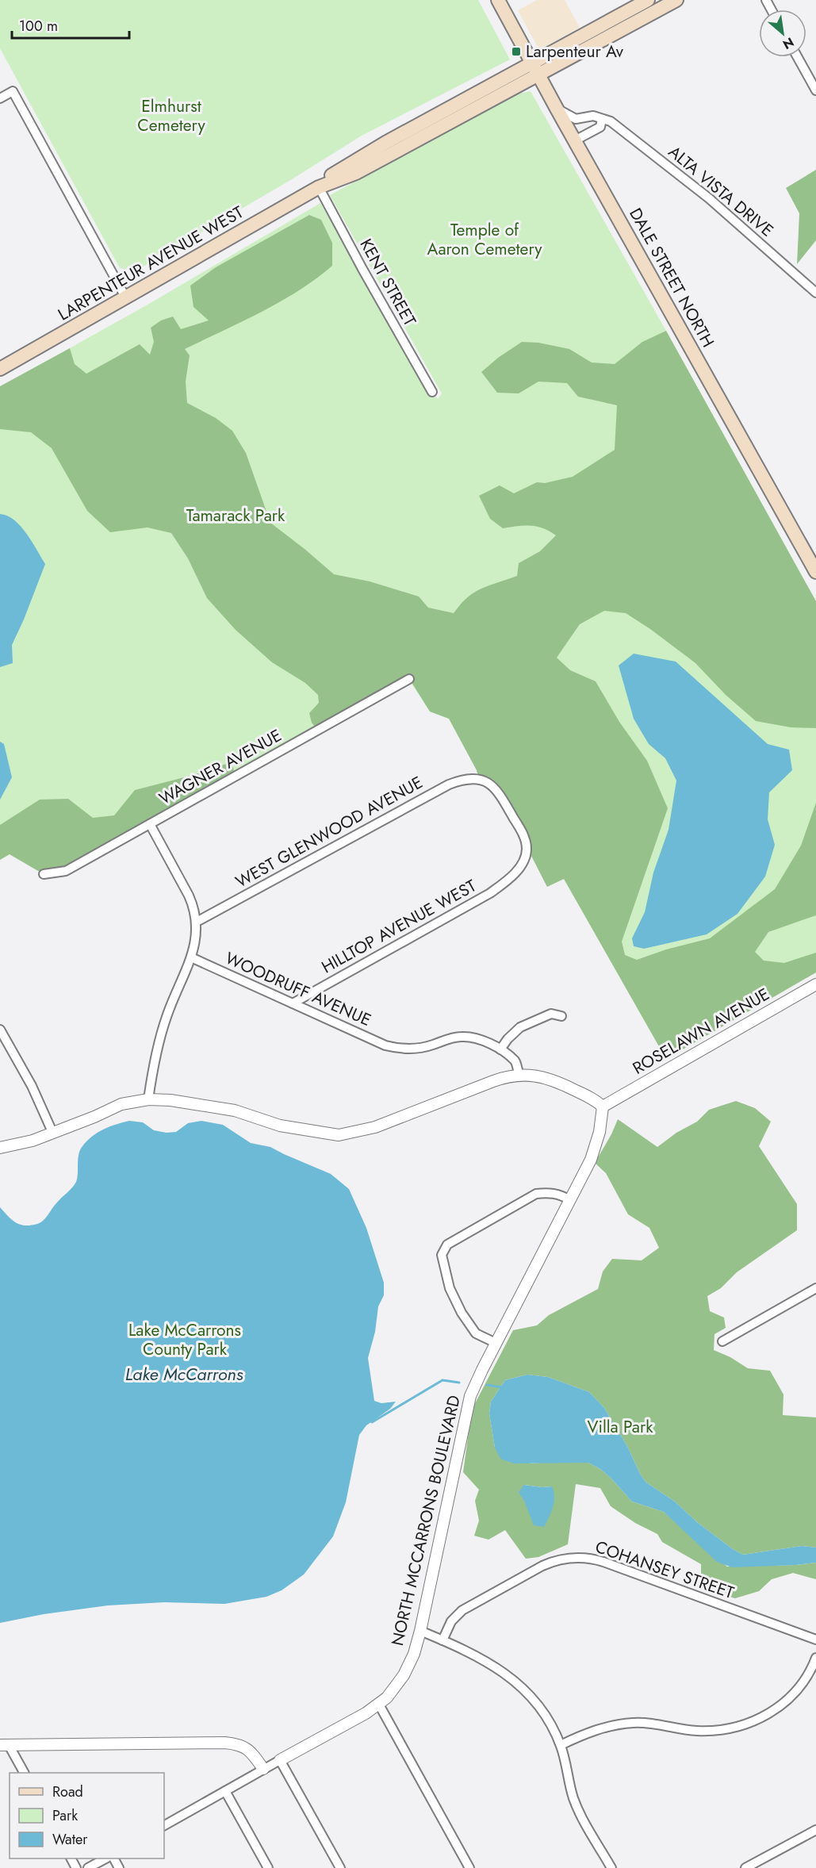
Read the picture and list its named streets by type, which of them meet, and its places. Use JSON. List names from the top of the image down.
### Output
{
  "streets": {
    "main road": ["LARPENTEUR AVENUE WEST", "DALE STREET NORTH"],
    "street": [
      "ALTA VISTA DRIVE",
      "KENT STREET",
      "WAGNER AVENUE",
      "WEST GLENWOOD AVENUE",
      "HILLTOP AVENUE WEST",
      "WOODRUFF AVENUE",
      "ROSELAWN AVENUE",
      "NORTH MCCARRONS BOULEVARD",
      "COHANSEY STREET"
    ]
  },
  "crossings": [
    ["ALTA VISTA DRIVE", "DALE STREET NORTH"],
    ["LARPENTEUR AVENUE WEST", "DALE STREET NORTH"],
    ["LARPENTEUR AVENUE WEST", "KENT STREET"],
    ["WEST GLENWOOD AVENUE", "HILLTOP AVENUE WEST"],
    ["HILLTOP AVENUE WEST", "WOODRUFF AVENUE"],
    ["ROSELAWN AVENUE", "NORTH MCCARRONS BOULEVARD"]
  ],
  "water": ["Lake McCarrons"],
  "parks": [
    "Elmhurst Cemetery",
    "Temple of Aaron Cemetery",
    "Tamarack Park",
    "Lake McCarrons County Park",
    "Villa Park"
  ],
  "places": {
    "transit": ["Larpenteur Av"]
  },
  "legend": ["Road", "Park", "Water"],
  "scale_bar": "100 m",
  "north": "bottom right"
}
